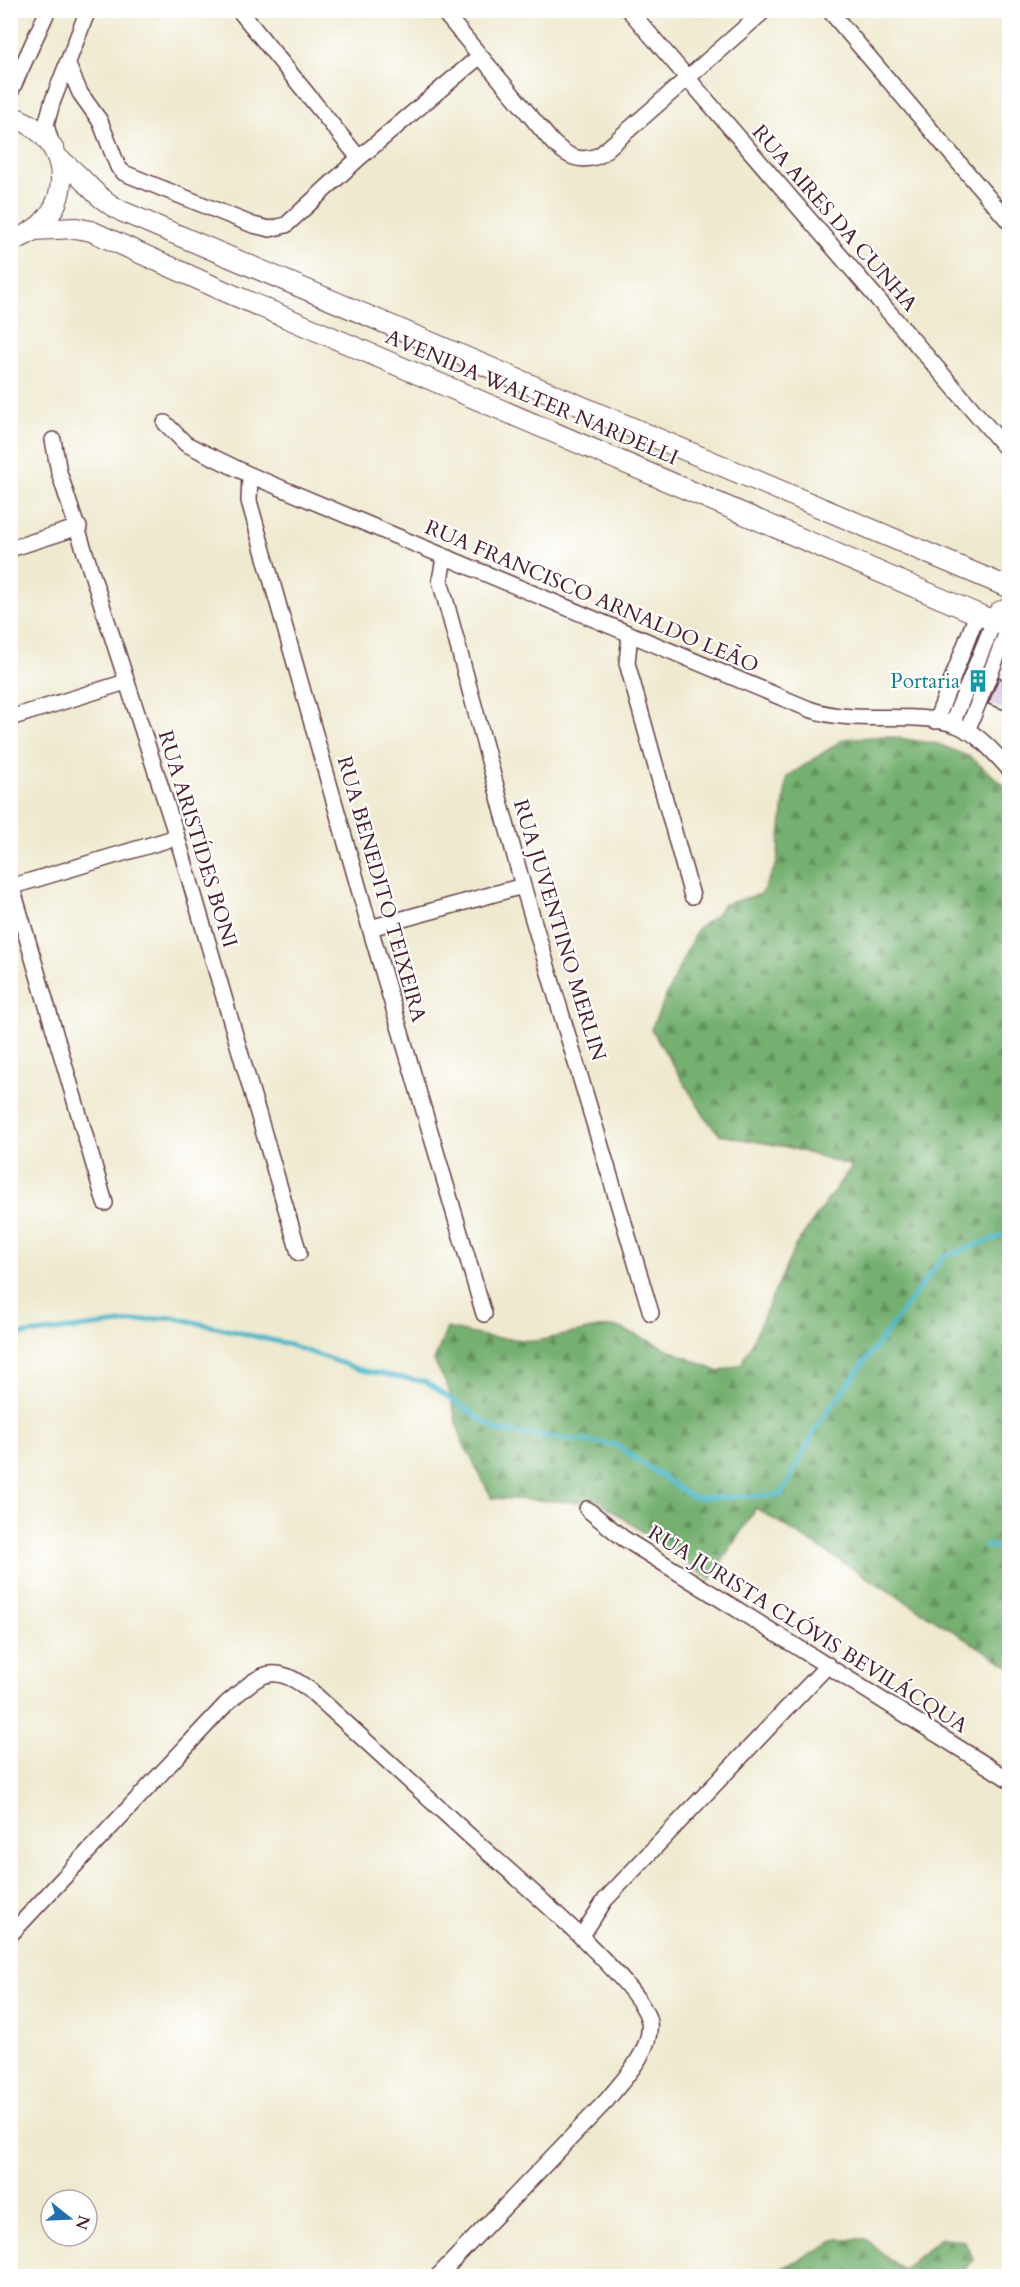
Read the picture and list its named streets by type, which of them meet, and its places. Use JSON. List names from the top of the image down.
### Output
{
  "streets": {
    "street": [
      "RUA AIRES DA CUNHA",
      "AVENIDA WALTER NARDELLI",
      "RUA FRANCISCO ARNALDO LEÃO",
      "RUA ARISTÍDES BONI",
      "RUA BENEDITO TEIXEIRA",
      "RUA JUVENTINO MERLIN",
      "RUA JURISTA CLÓVIS BEVILÁCQUA"
    ]
  },
  "crossings": [
    ["RUA FRANCISCO ARNALDO LEÃO", "RUA BENEDITO TEIXEIRA"],
    ["RUA FRANCISCO ARNALDO LEÃO", "RUA JUVENTINO MERLIN"]
  ],
  "places": {
    "building": ["Portaria"]
  },
  "north": "right"
}
